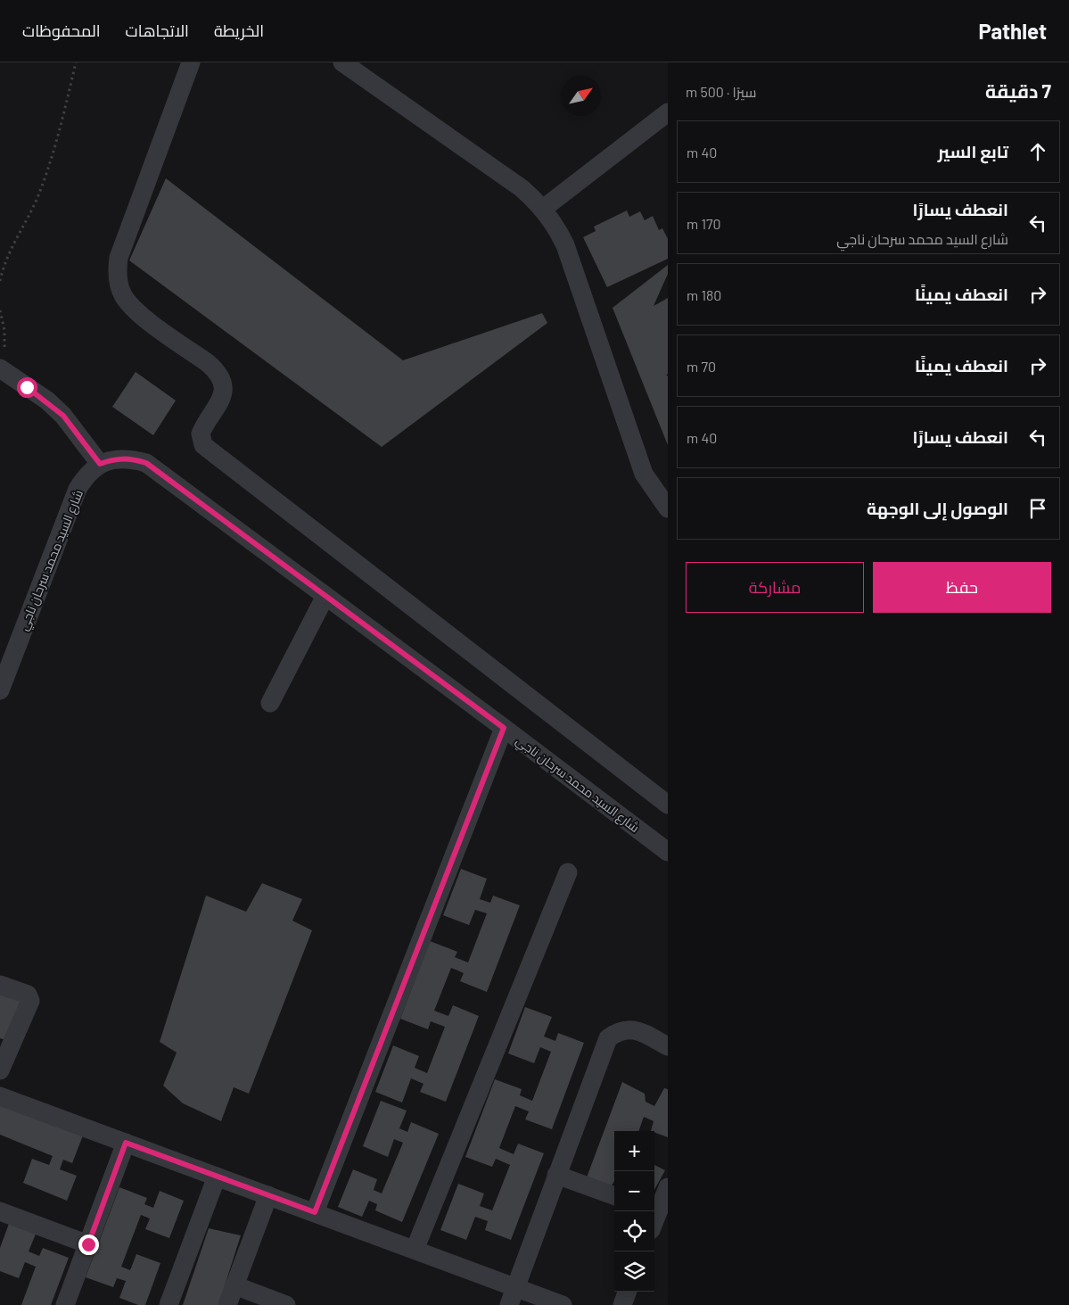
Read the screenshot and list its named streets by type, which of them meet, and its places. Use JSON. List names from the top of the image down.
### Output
{
  "streets": {
    "street": ["شارع السيد محمد سرحان ناجي"]
  },
  "north": "top right",
  "page": {
    "header": "Pathlet",
    "nav": ["الخريطة", "الاتجاهات", "المحفوظات"],
    "heading": ["7 دقيقة", "سيرًا · 500 m"],
    "list": [
      ["تابع السير", "40 m"],
      ["انعطف يسارًا", "شارع السيد محمد سرحان ناجي", "170 m"],
      ["انعطف يمينًا", "180 m"],
      ["انعطف يمينًا", "70 m"],
      ["انعطف يسارًا", "40 m"],
      "الوصول إلى الوجهة"
    ],
    "buttons": ["حفظ", "مشاركة"],
    "map_buttons": ["+", "−"]
  }
}
